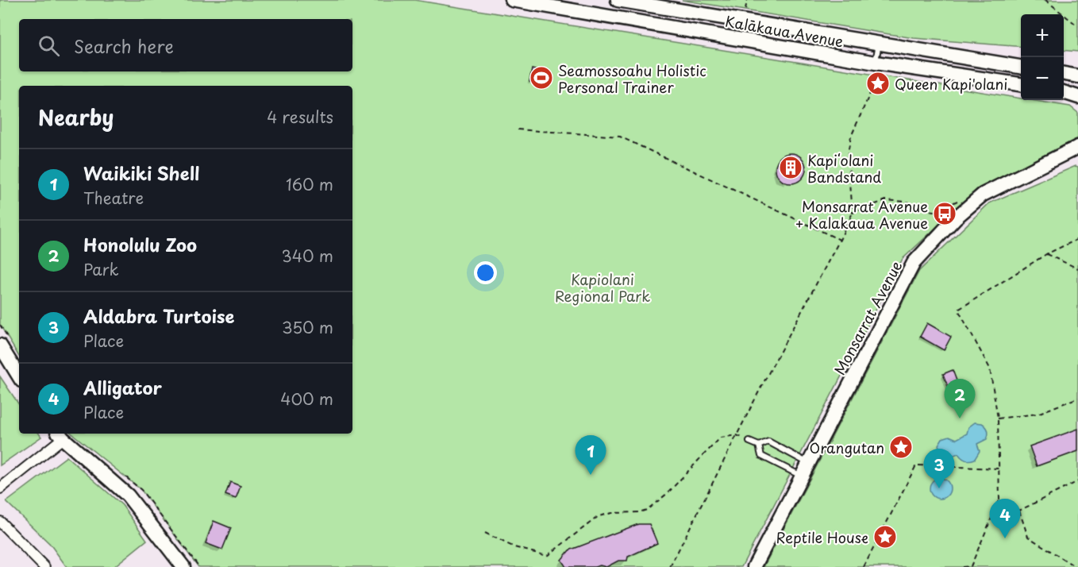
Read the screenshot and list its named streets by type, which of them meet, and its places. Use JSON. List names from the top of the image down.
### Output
{
  "streets": {
    "street": ["Kalākaua Avenue", "Monsarrat Avenue"]
  },
  "parks": ["Kapiolani Regional Park"],
  "places": {
    "sports": ["Seamossoahu Holistic Personal Trainer"],
    "place": ["Queen Kapi'olani", "Orangutan", "Reptile House"],
    "building": ["Kapiʻolani Bandstand"],
    "bus stop": ["Monsarrat Avenue + Kalakaua Avenue"]
  },
  "page": {
    "map_buttons": ["+", "−"],
    "search": "Search here",
    "heading": ["Nearby", "4 results"],
    "list": [
      {
        "mark": "1",
        "name": "Waikiki Shell",
        "note": "Theatre",
        "value": "160 m"
      },
      {
        "mark": "2",
        "name": "Honolulu Zoo",
        "note": "Park",
        "value": "340 m"
      },
      {
        "mark": "3",
        "name": "Aldabra Turtoise",
        "note": "Place",
        "value": "350 m"
      },
      {
        "mark": "4",
        "name": "Alligator",
        "note": "Place",
        "value": "400 m"
      }
    ],
    "pins": [
      "2",
      "1",
      "3",
      "4"
    ]
  }
}
